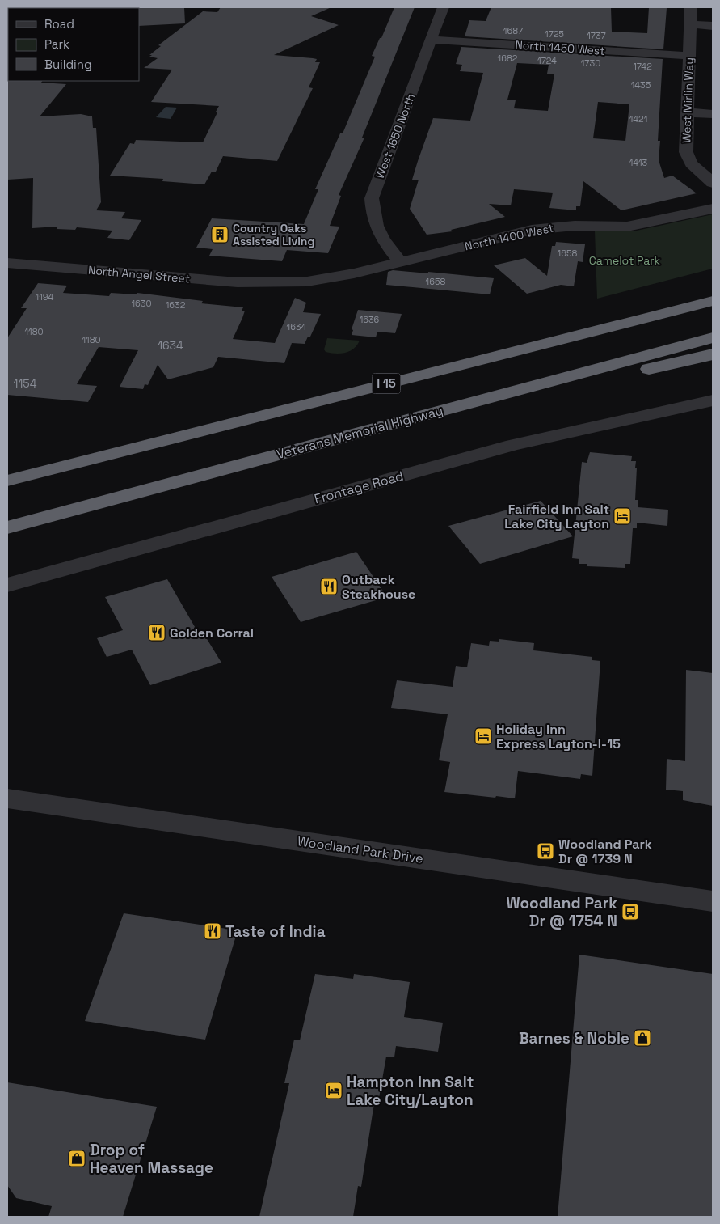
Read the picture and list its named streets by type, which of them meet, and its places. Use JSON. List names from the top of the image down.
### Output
{
  "streets": {
    "highway": ["I 15", "Veterans Memorial Highway"],
    "street": [
      "North 1450 West",
      "West Mirlin Way",
      "West 1650 North",
      "North 1400 West",
      "North Angel Street",
      "Frontage Road",
      "Woodland Park Drive"
    ]
  },
  "crossings": [
    ["North 1450 West", "West Mirlin Way"],
    ["North 1450 West", "West 1650 North"],
    ["West 1650 North", "North 1400 West"],
    ["North 1400 West", "North Angel Street"]
  ],
  "parks": ["Camelot Park"],
  "places": {
    "building": ["Country Oaks Assisted Living"],
    "hotel": ["Fairfield Inn Salt Lake City Layton", "Holiday Inn Express Layton-I-15", "Hampton Inn Salt Lake City/Layton"],
    "restaurant": ["Outback Steakhouse", "Golden Corral", "Taste of India"],
    "bus stop": ["Woodland Park Dr @ 1739 N", "Woodland Park Dr @ 1754 N"],
    "shop": ["Barnes & Noble", "Drop of Heaven Massage"]
  },
  "house_numbers": [
    "1687",
    "1725",
    "1737",
    "1682",
    "1724",
    "1730",
    "1742",
    "1435",
    "1421",
    "1413",
    "1658",
    "1658",
    "1194",
    "1630",
    "1632",
    "1636",
    "1634",
    "1180",
    "1180",
    "1634",
    "1154"
  ],
  "legend": ["Road", "Park", "Building"]
}
